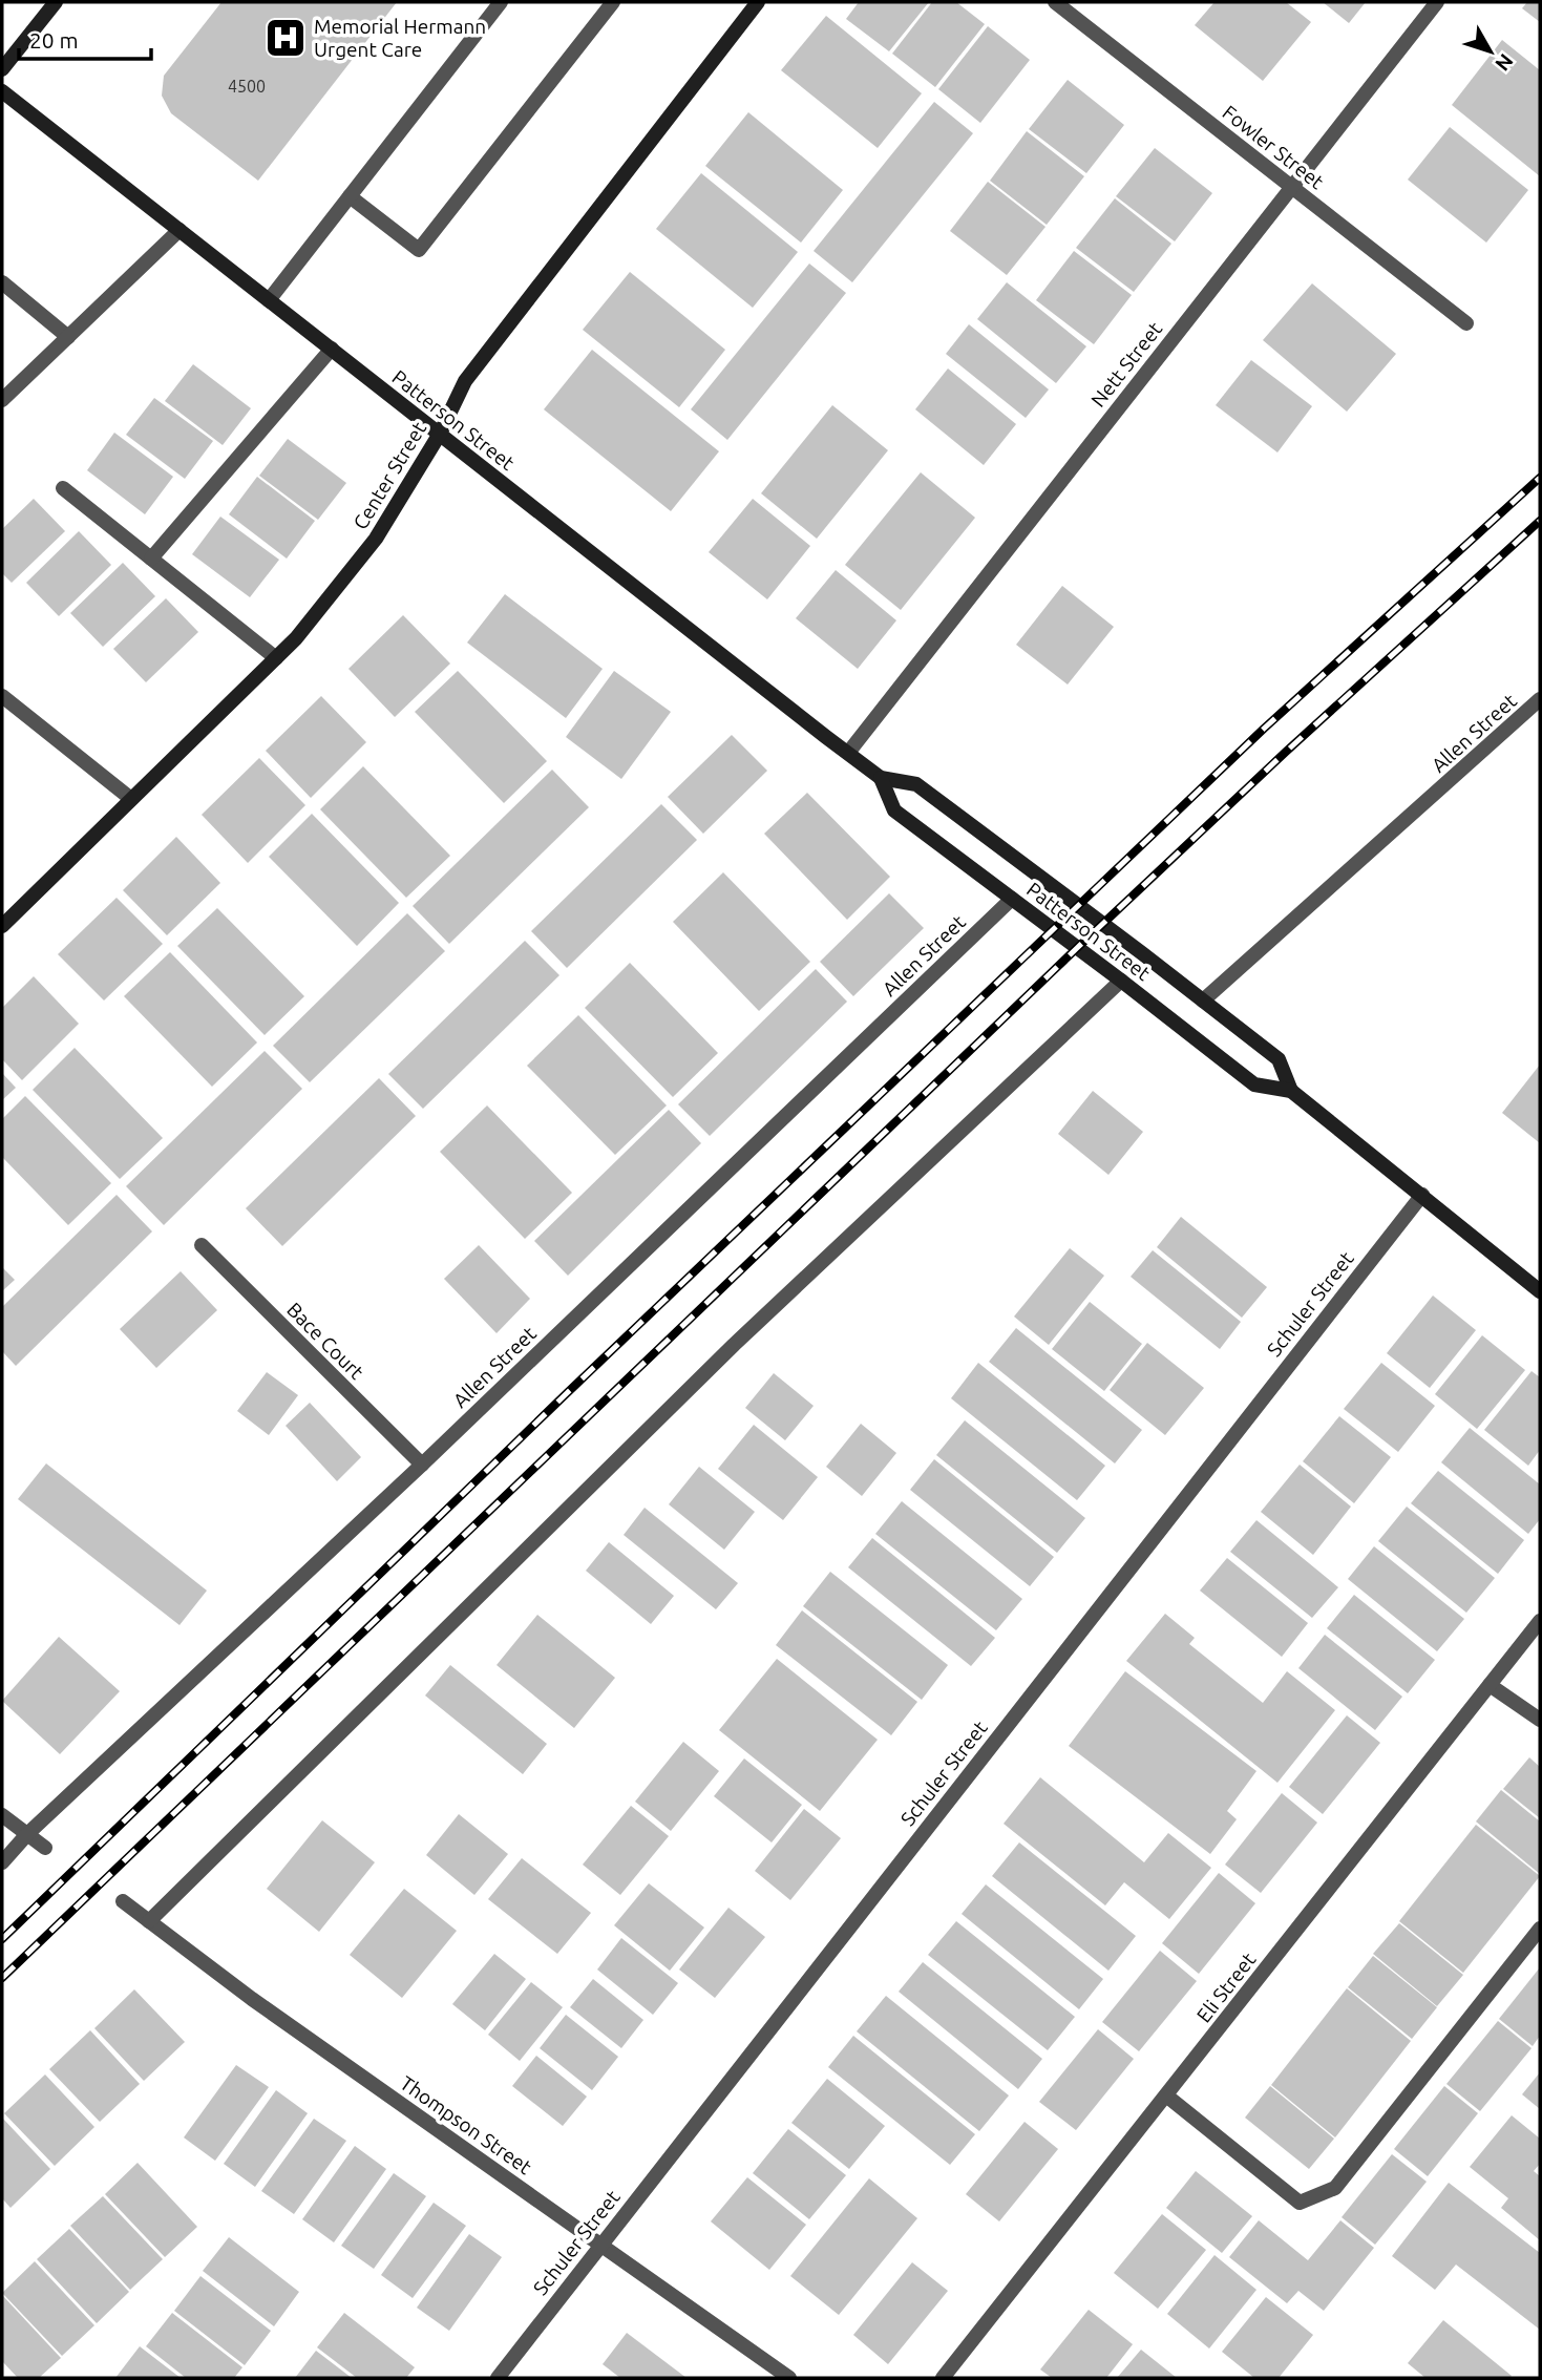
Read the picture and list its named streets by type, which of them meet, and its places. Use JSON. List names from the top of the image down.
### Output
{
  "streets": {
    "street": [
      "Fowler Street",
      "Nett Street",
      "Patterson Street",
      "Center Street",
      "Allen Street",
      "Schuler Street",
      "Bace Court",
      "Eli Street",
      "Thompson Street"
    ]
  },
  "crossings": [
    ["Fowler Street", "Nett Street"],
    ["Nett Street", "Patterson Street"],
    ["Patterson Street", "Center Street"],
    ["Patterson Street", "Allen Street"],
    ["Patterson Street", "Schuler Street"],
    ["Allen Street", "Bace Court"],
    ["Schuler Street", "Thompson Street"]
  ],
  "places": {
    "hospital": ["Memorial Hermann Urgent Care"]
  },
  "house_numbers": ["4500"],
  "scale_bar": "20 m",
  "north": "bottom right"
}
